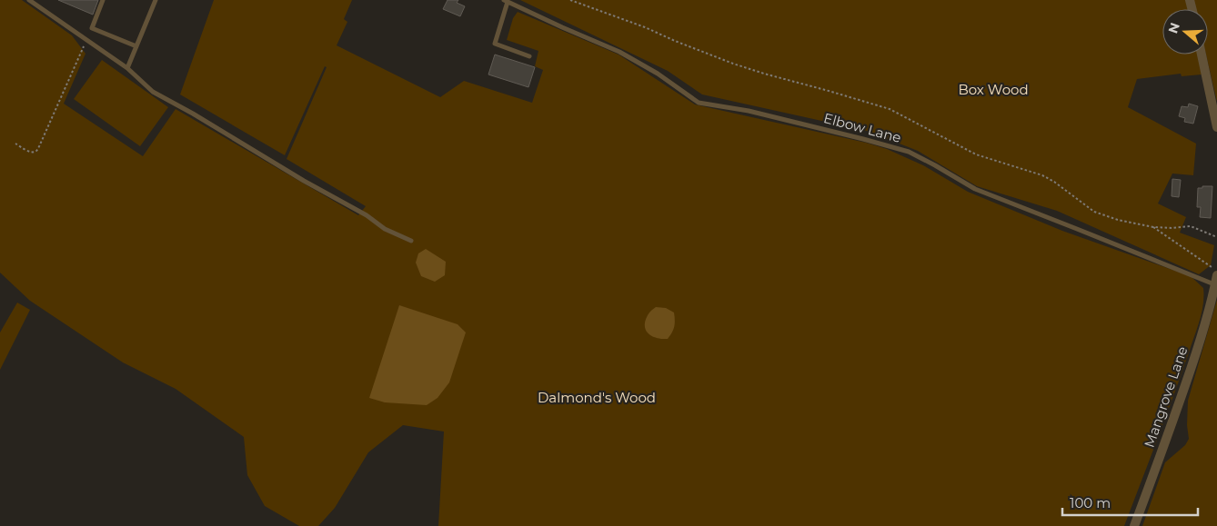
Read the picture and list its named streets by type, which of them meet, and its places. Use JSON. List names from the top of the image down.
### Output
{
  "streets": {
    "street": ["Mangrove Lane"],
    "lane": ["Elbow Lane"]
  },
  "crossings": [
    ["Elbow Lane", "Mangrove Lane"]
  ],
  "parks": ["Box Wood", "Dalmond's Wood"],
  "scale_bar": "100 m",
  "north": "left"
}
